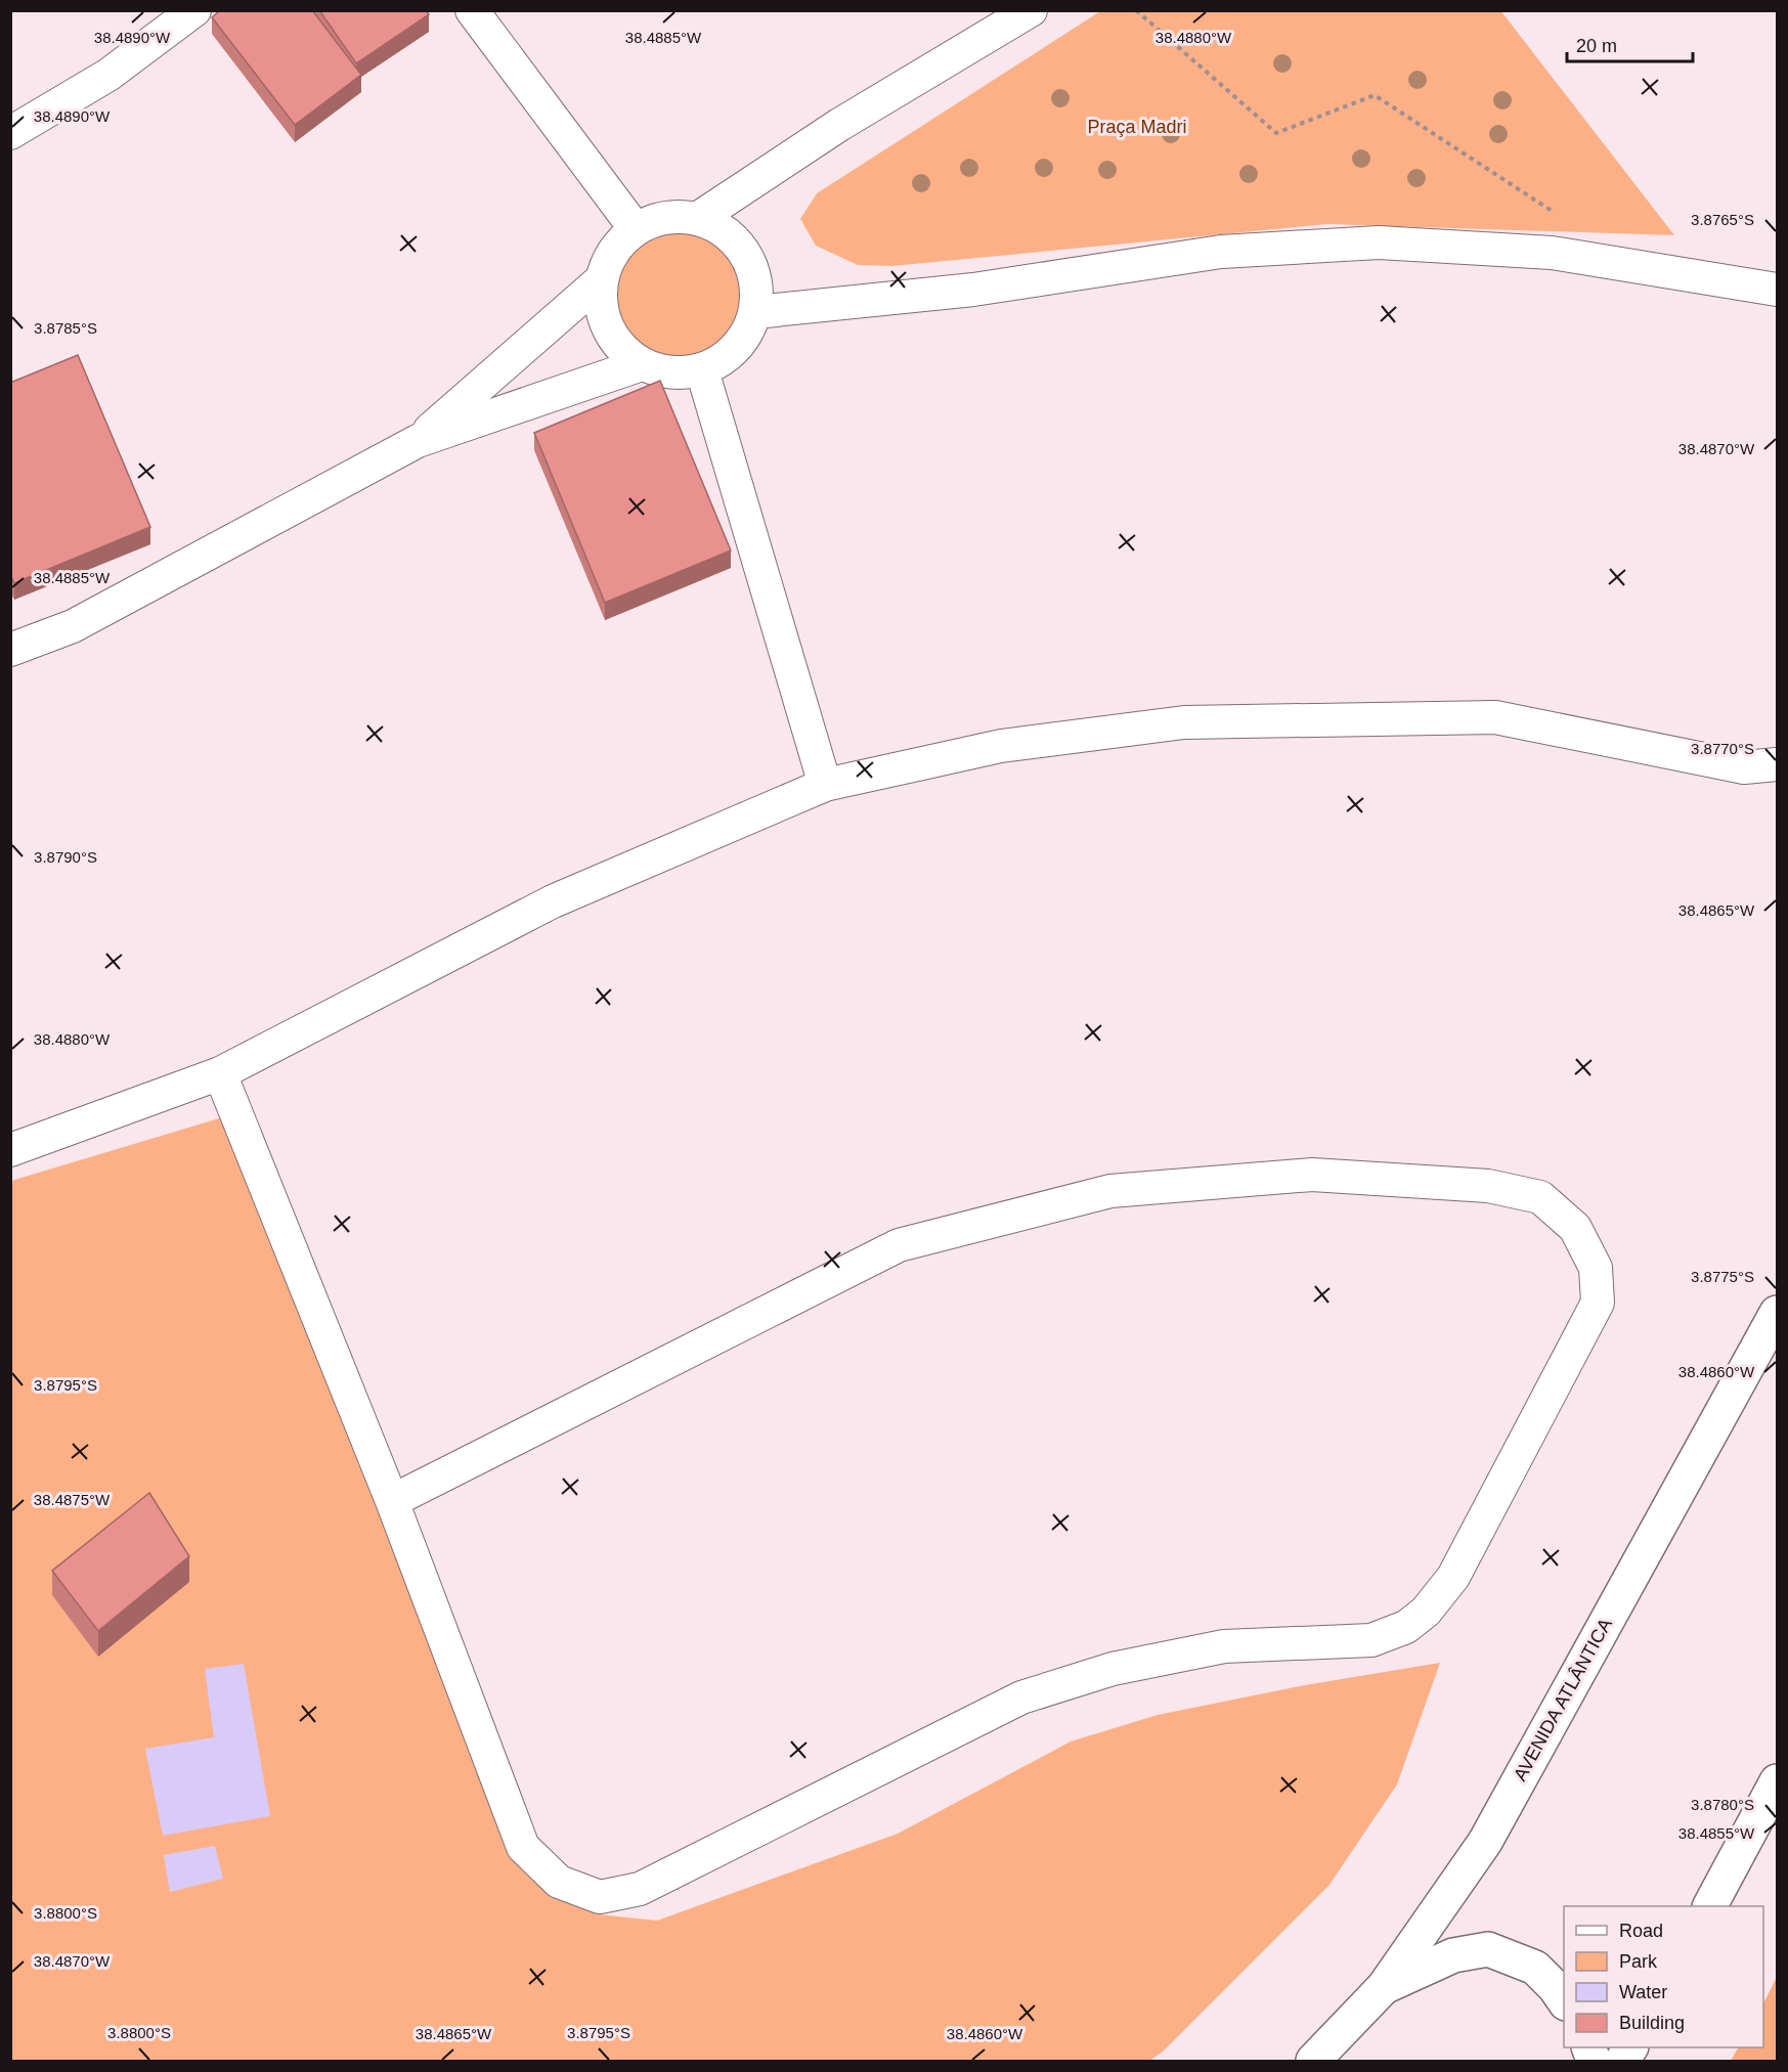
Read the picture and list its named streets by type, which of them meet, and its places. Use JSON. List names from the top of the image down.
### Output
{
  "streets": {
    "street": ["AVENIDA ATLÂNTICA"]
  },
  "parks": ["Praça Madri"],
  "legend": [
    "Road",
    "Park",
    "Water",
    "Building"
  ],
  "scale_bar": "20 m",
  "coordinates": [
    "38.4890°W",
    "38.4885°W",
    "38.4880°W",
    "3.8765°S",
    "3.8785°S",
    "38.4870°W",
    "3.8770°S",
    "3.8790°S",
    "38.4865°W",
    "3.8775°S",
    "38.4860°W",
    "3.8795°S",
    "38.4875°W",
    "3.8780°S",
    "38.4855°W",
    "3.8800°S"
  ]
}
